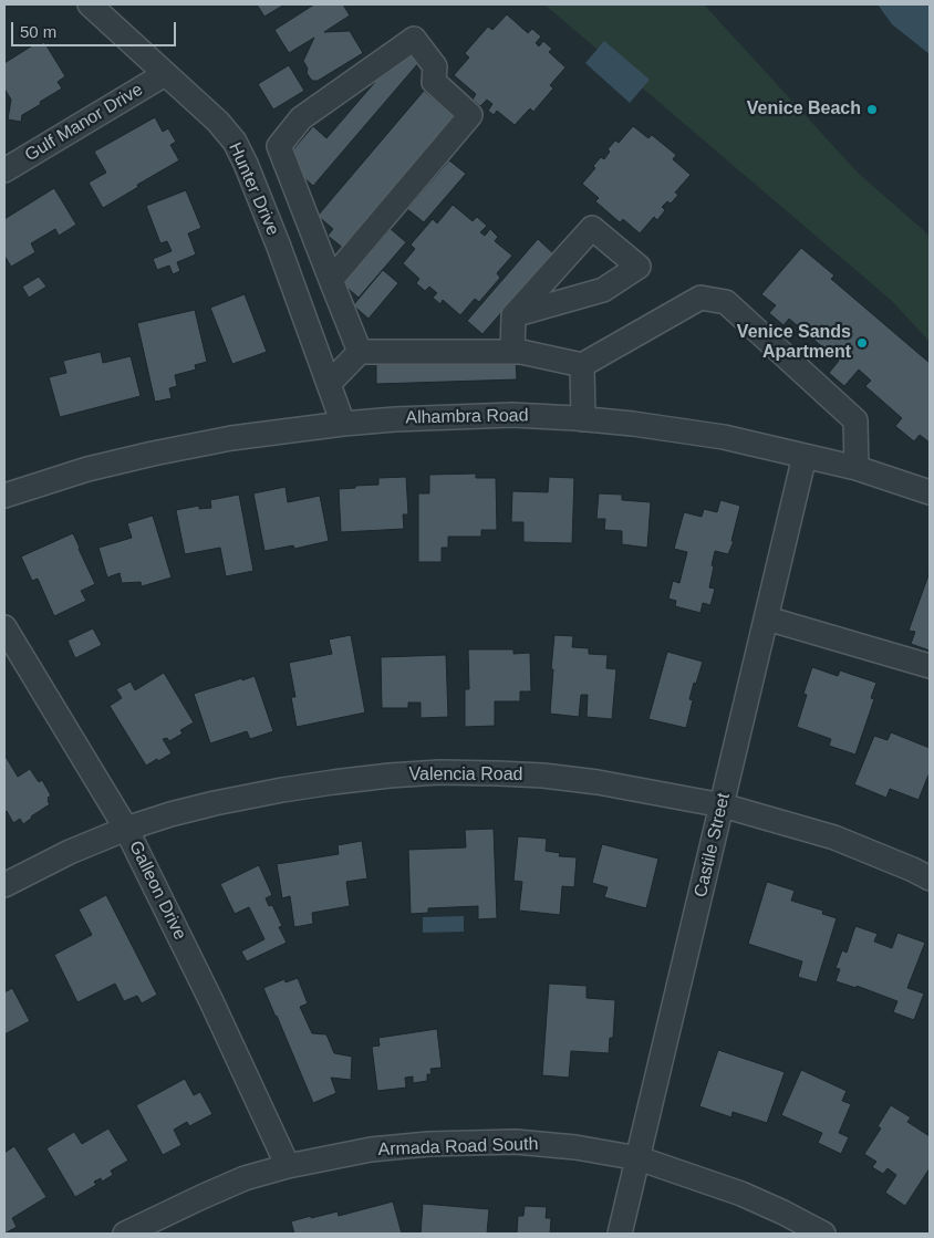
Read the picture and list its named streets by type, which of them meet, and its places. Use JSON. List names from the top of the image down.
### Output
{
  "streets": {
    "street": [
      "Gulf Manor Drive",
      "Hunter Drive",
      "Alhambra Road",
      "Valencia Road",
      "Castile Street",
      "Galleon Drive",
      "Armada Road South"
    ]
  },
  "crossings": [
    ["Gulf Manor Drive", "Hunter Drive"],
    ["Hunter Drive", "Alhambra Road"],
    ["Alhambra Road", "Castile Street"],
    ["Valencia Road", "Castile Street"],
    ["Valencia Road", "Galleon Drive"],
    ["Castile Street", "Armada Road South"],
    ["Galleon Drive", "Armada Road South"]
  ],
  "places": ["Venice Beach", "Venice Sands Apartment"],
  "scale_bar": "50 m"
}
